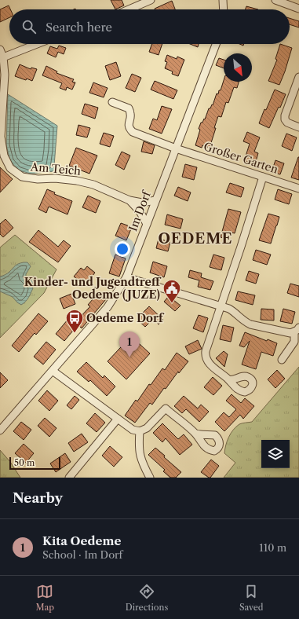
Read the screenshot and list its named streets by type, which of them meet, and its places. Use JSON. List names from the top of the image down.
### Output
{
  "streets": {
    "street": ["Großer Garten", "Am Teich", "Im Dorf"]
  },
  "crossings": [
    ["Großer Garten", "Im Dorf"],
    ["Am Teich", "Im Dorf"]
  ],
  "districts": ["OEDEME"],
  "places": {
    "public building": ["Kinder- und Jugendtreff Oedeme (JUZE)"],
    "bus stop": ["Oedeme Dorf"]
  },
  "scale_bar": "50 m",
  "north": "bottom right",
  "page": {
    "search": "Search here",
    "pins": "1",
    "scale": "50 m",
    "heading": "Nearby",
    "list": [
      {
        "mark": "1",
        "name": "Kita Oedeme",
        "note": "School · Im Dorf",
        "value": "110 m"
      }
    ],
    "nav": ["Map", "Directions", "Saved"]
  }
}
